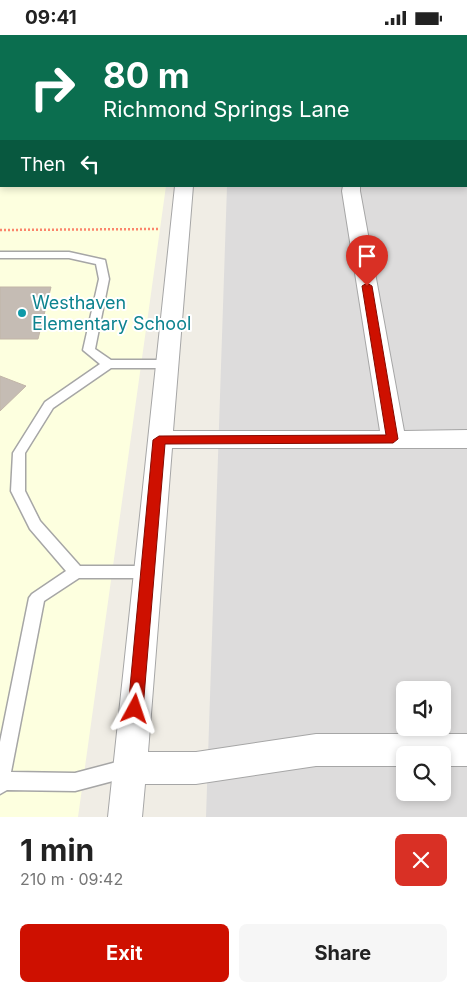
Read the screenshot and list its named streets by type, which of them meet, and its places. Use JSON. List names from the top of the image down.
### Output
{
  "places": ["Westhaven Elementary School"],
  "page": {
    "status": "09:41",
    "turn": ["80 m", "Richmond Springs Lane"],
    "then": "Then",
    "heading": ["1 min", "210 m · 09:42"],
    "buttons": ["Exit", "Share"]
  }
}
